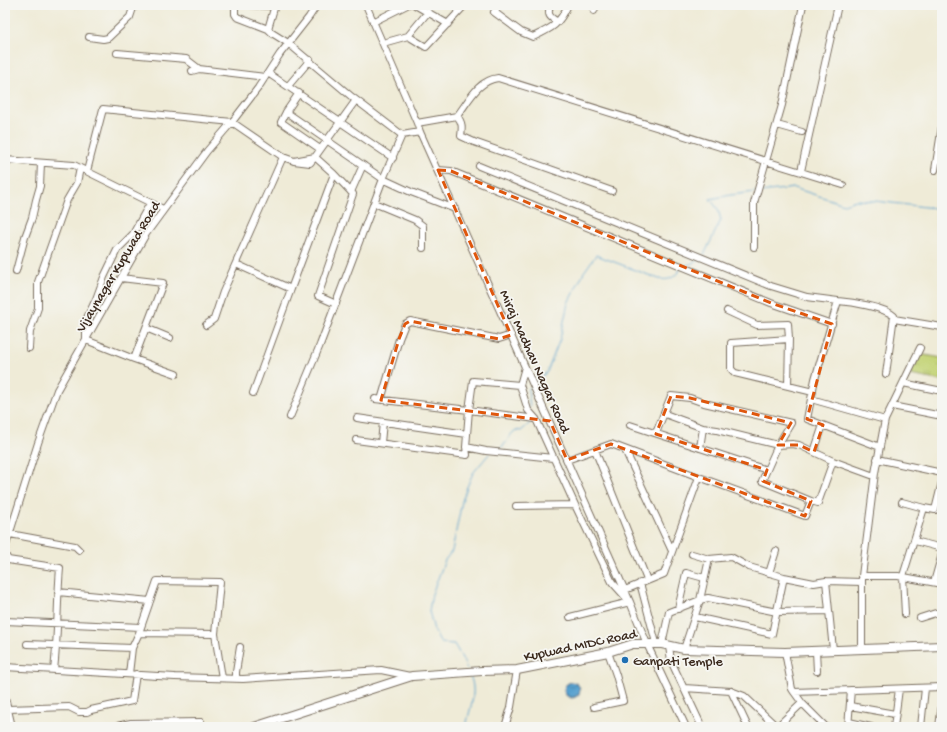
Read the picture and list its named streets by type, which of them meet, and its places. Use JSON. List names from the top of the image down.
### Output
{
  "streets": {
    "main road": ["Kupwad MIDC Road"],
    "street": ["Vijaynagar Kupwad Road", "Miraj Madhav Nagar Road"]
  },
  "crossings": [
    ["Miraj Madhav Nagar Road", "Kupwad MIDC Road"]
  ],
  "places": ["Ganpati Temple"]
}
